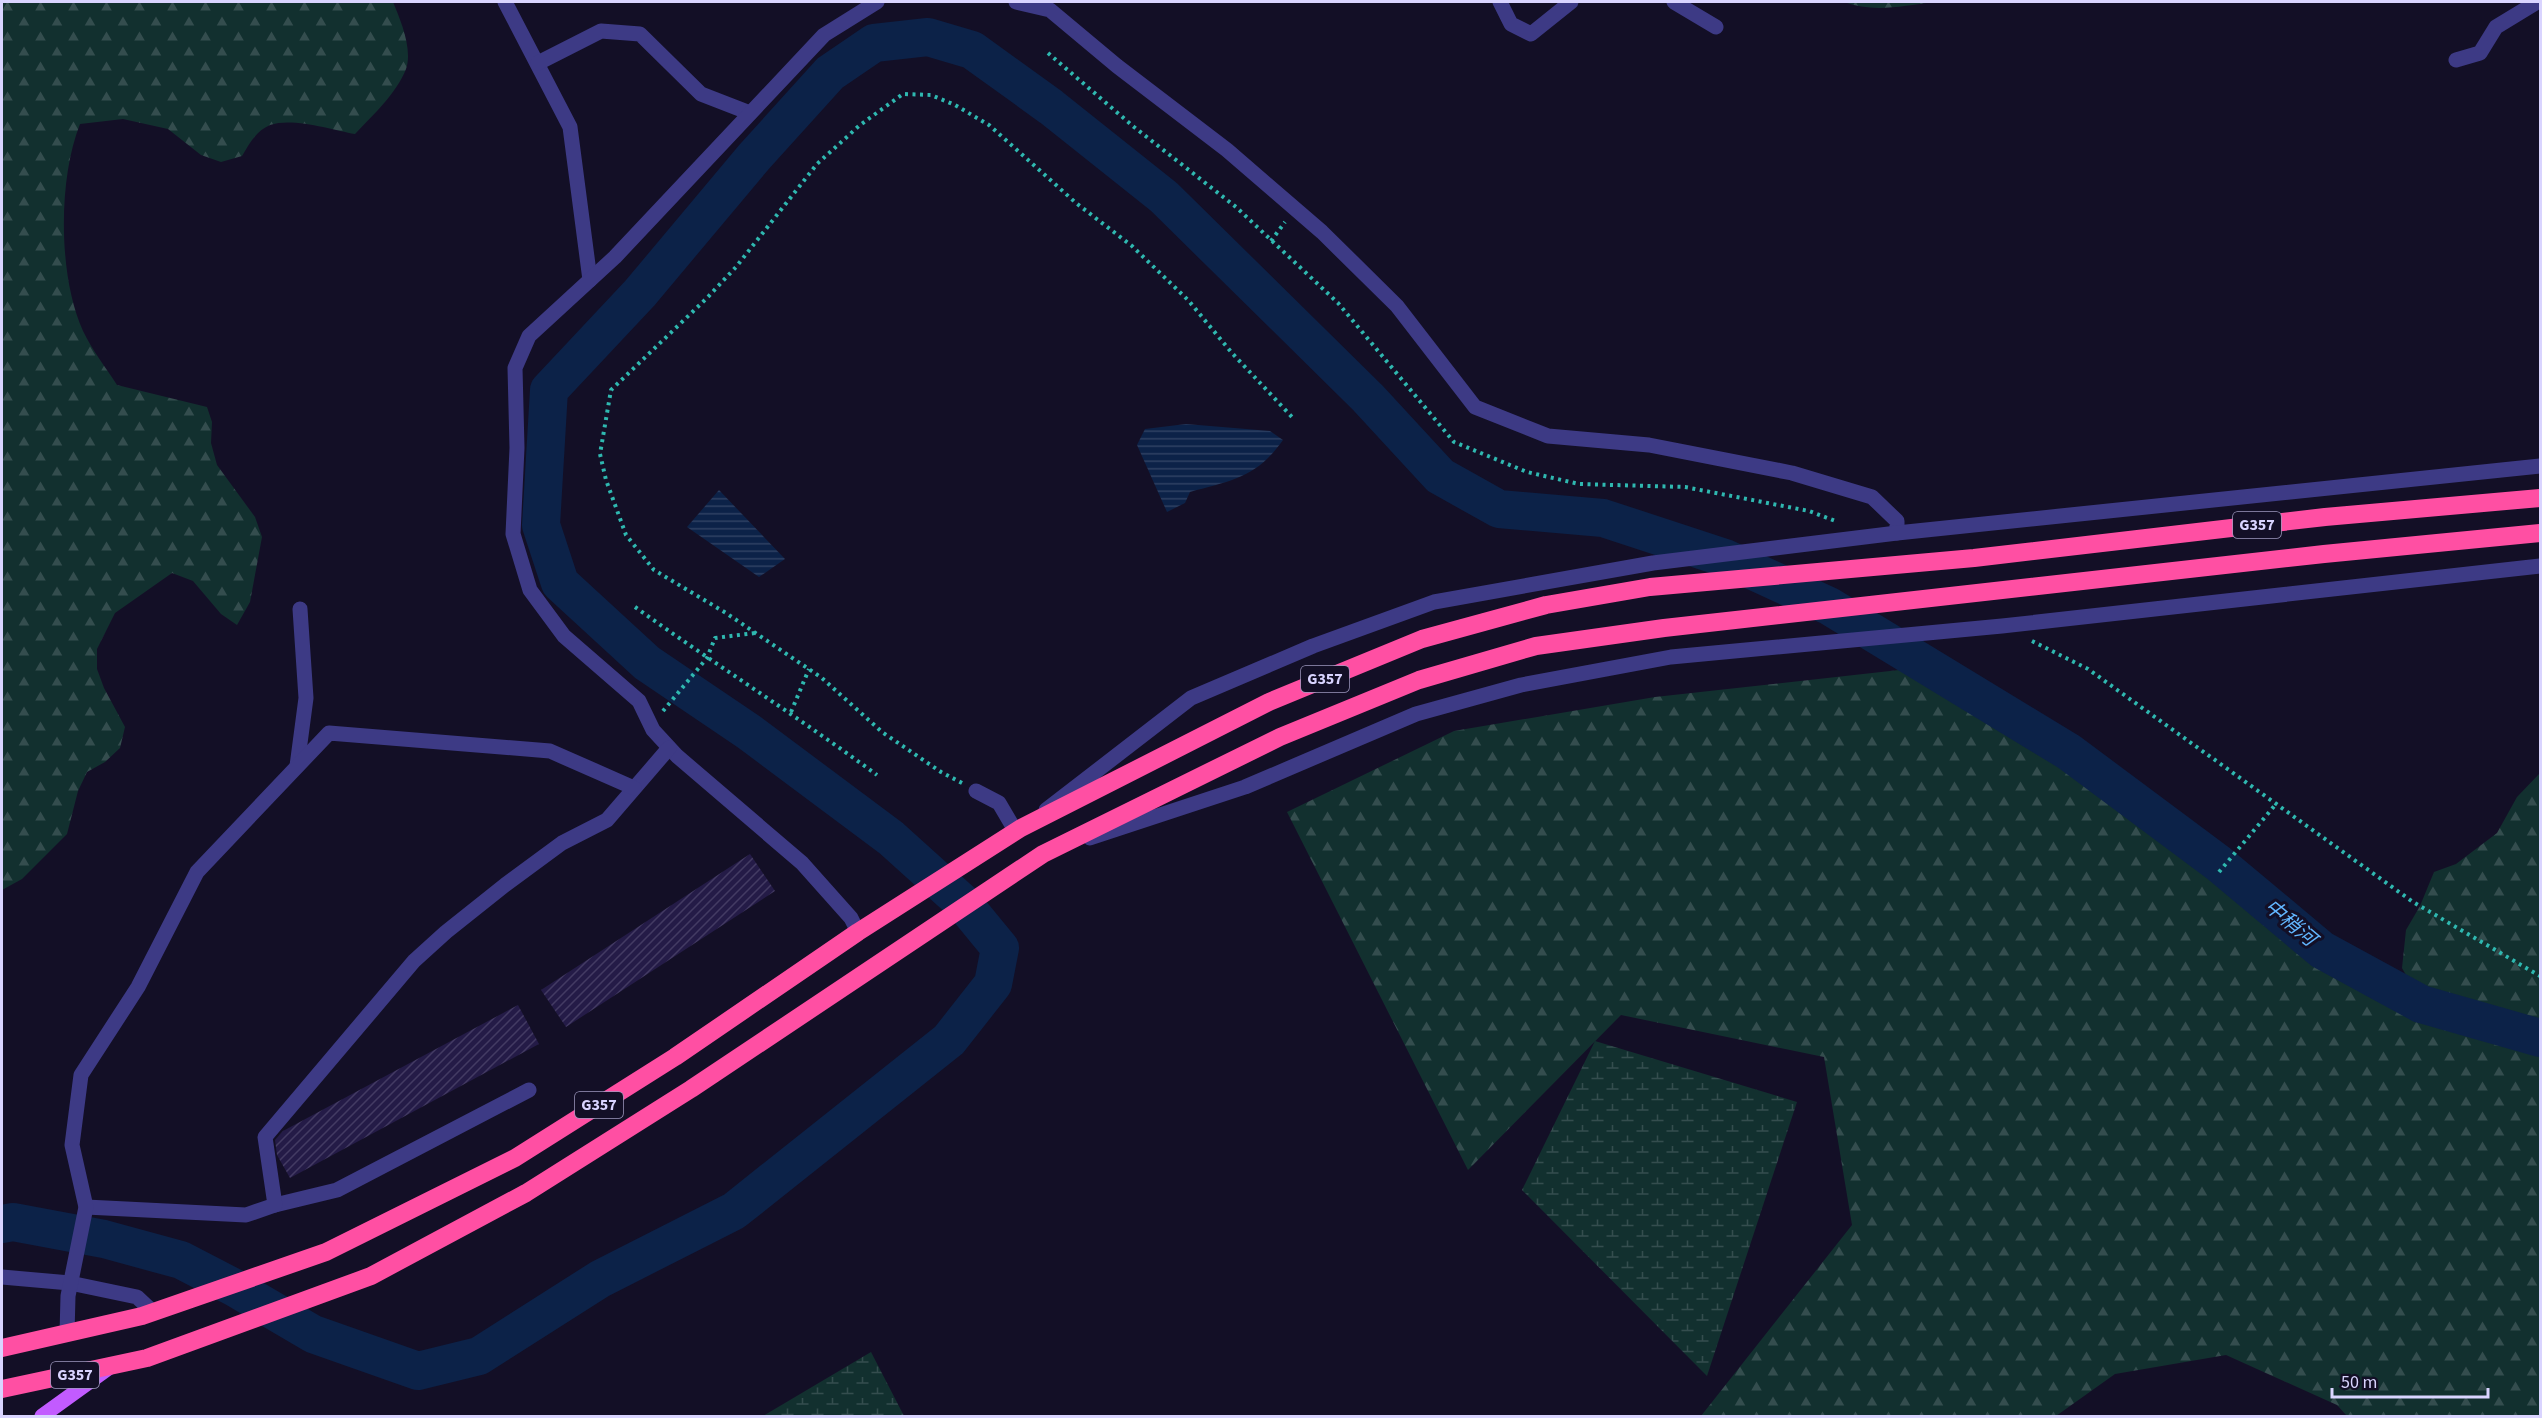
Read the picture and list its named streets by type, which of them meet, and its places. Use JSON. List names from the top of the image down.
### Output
{
  "streets": {
    "highway": ["G357"]
  },
  "water": ["中稍河"],
  "scale_bar": "50 m"
}
